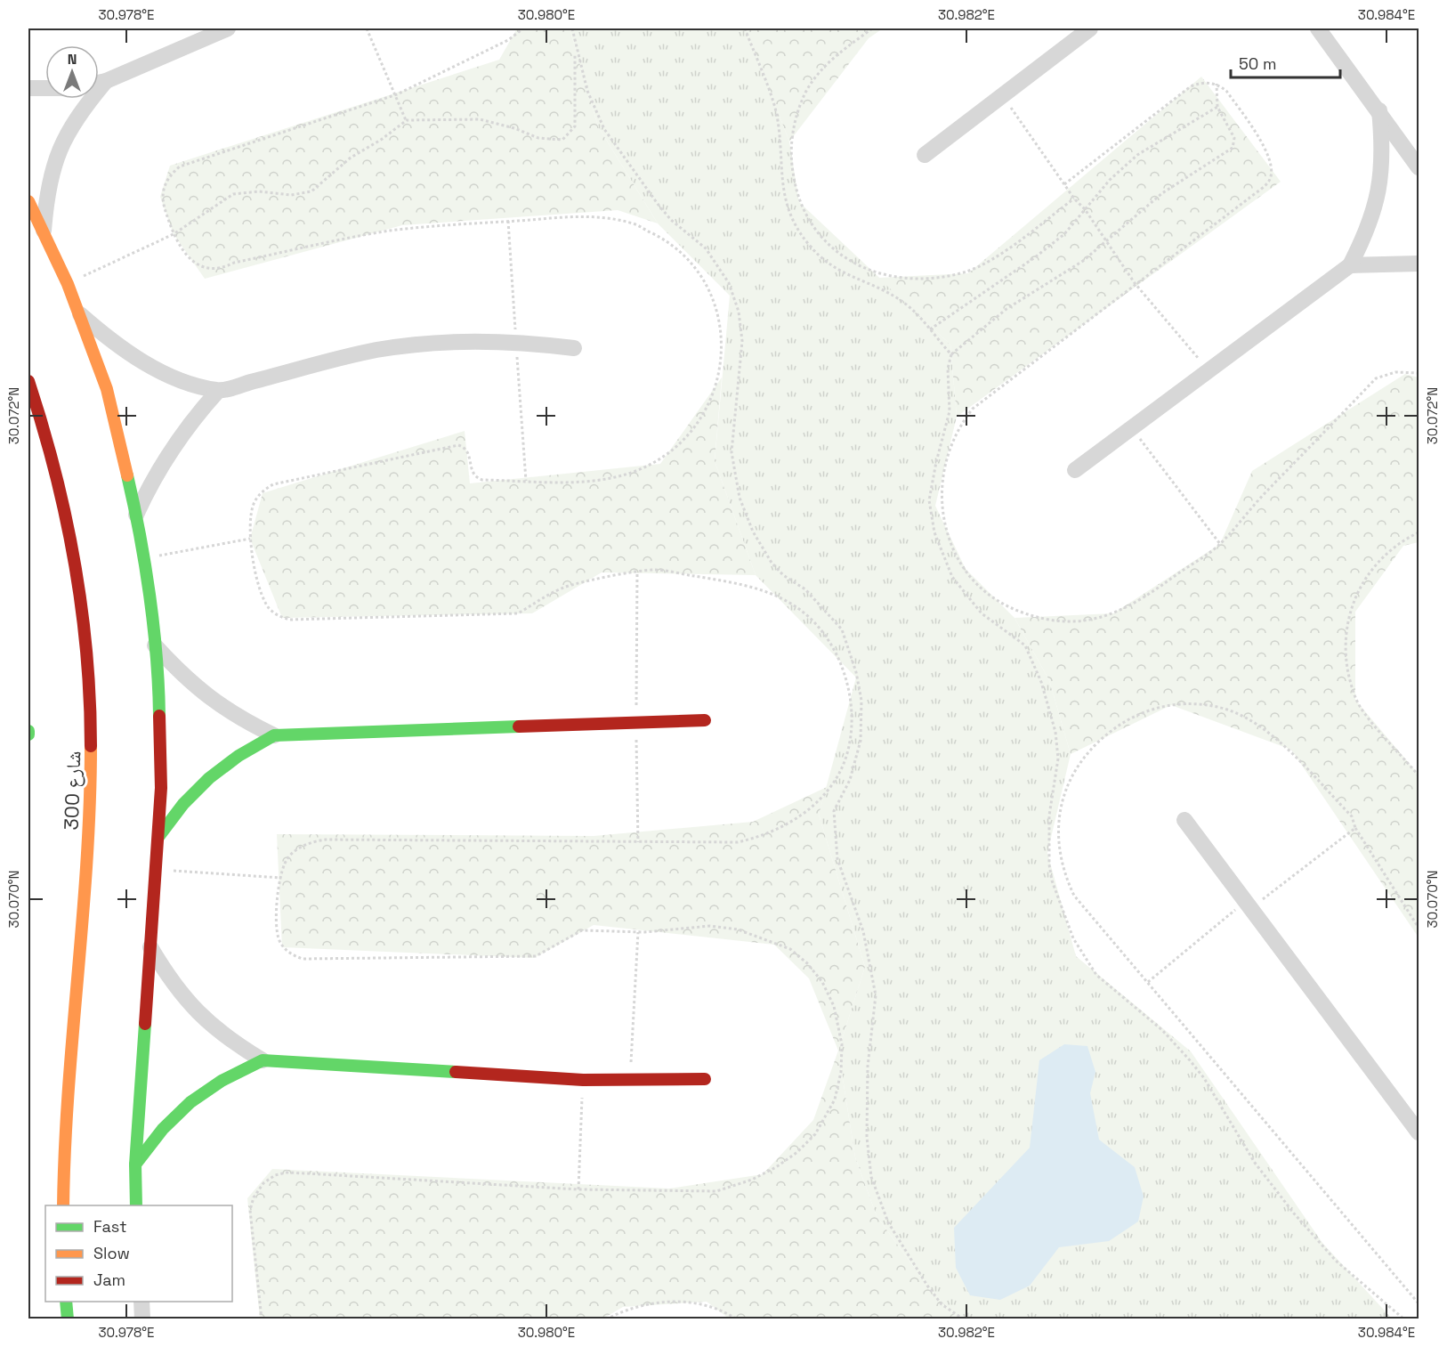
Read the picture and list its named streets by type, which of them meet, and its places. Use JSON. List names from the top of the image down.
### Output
{
  "streets": {
    "street": ["شارع 300"]
  },
  "legend": ["Fast", "Slow", "Jam"],
  "scale_bar": "50 m",
  "north": "top",
  "coordinates": [
    "30.978°E",
    "30.980°E",
    "30.982°E",
    "30.984°E",
    "30.072°N",
    "30.070°N"
  ]
}
